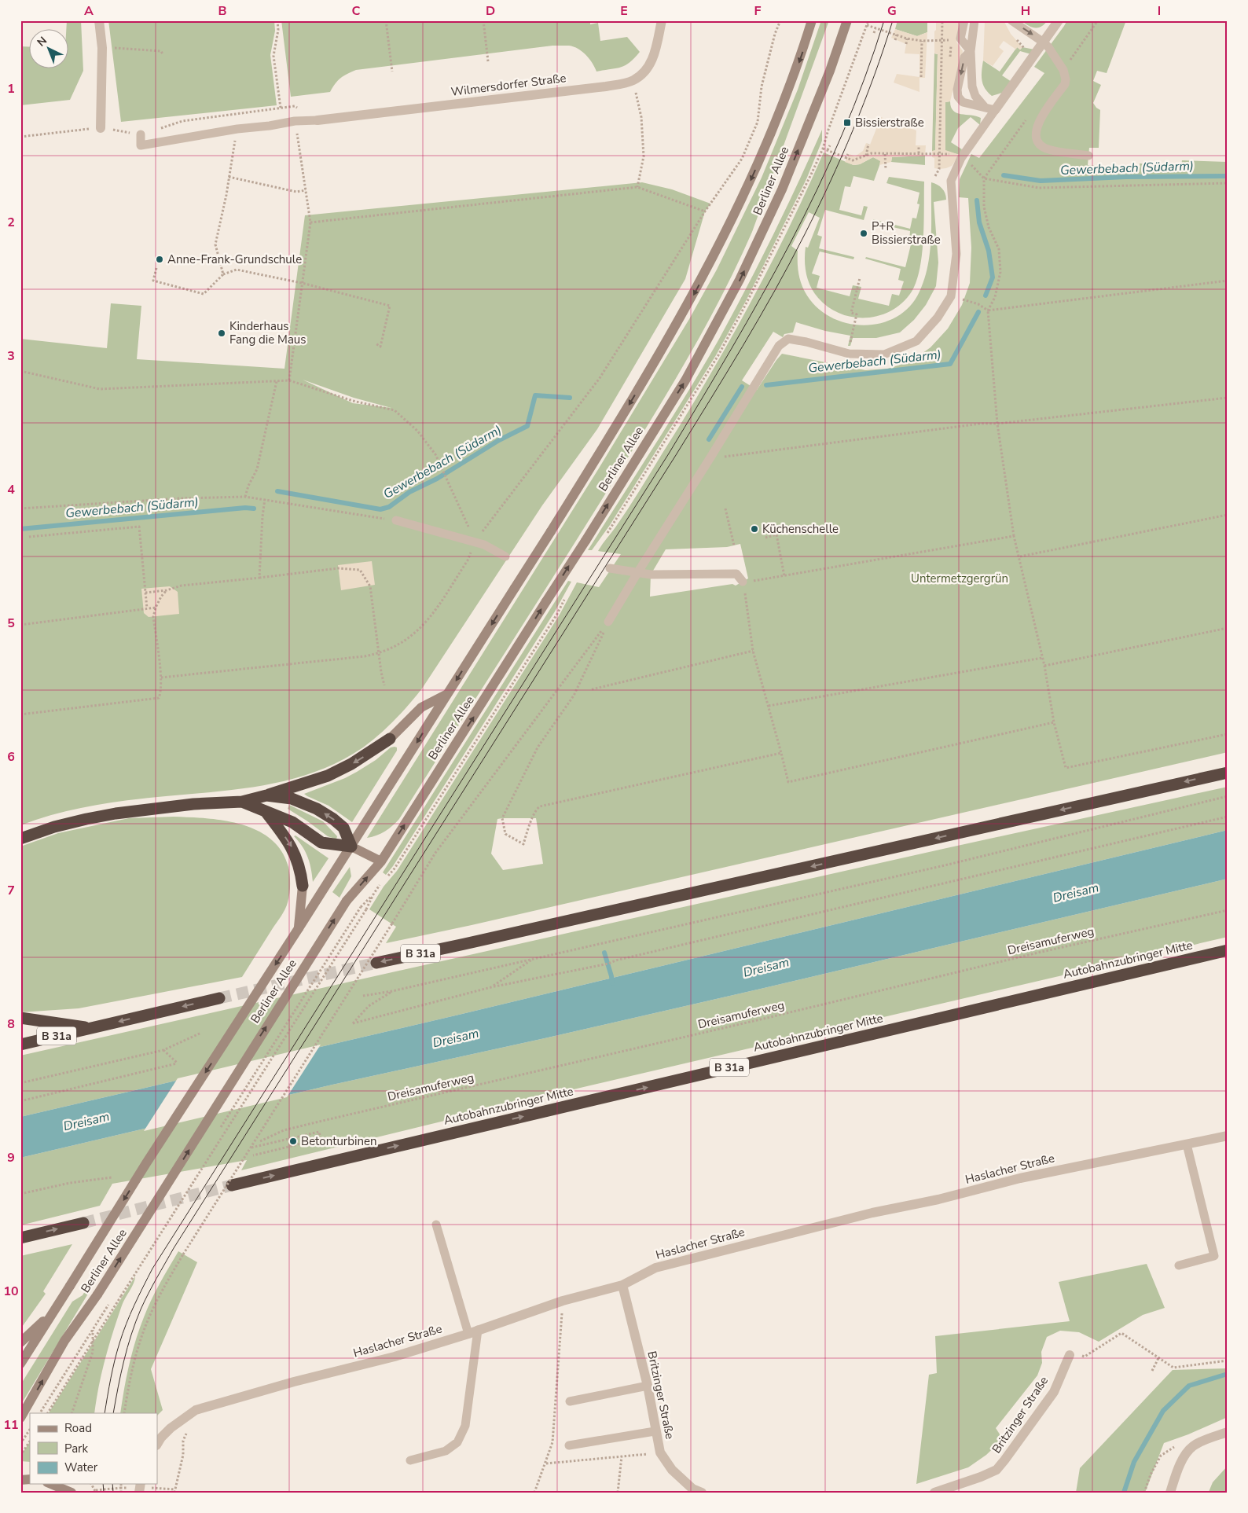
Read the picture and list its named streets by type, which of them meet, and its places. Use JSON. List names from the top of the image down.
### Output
{
  "streets": {
    "highway": ["B 31a", "Autobahnzubringer Mitte"],
    "main road": ["Berliner Allee"],
    "street": ["Wilmersdorfer Straße", "Haslacher Straße", "Britzinger Straße"],
    "path": ["Dreisamuferweg"]
  },
  "crossings": [
    ["Haslacher Straße", "Britzinger Straße"]
  ],
  "one_way": ["Autobahnzubringer Mitte"],
  "water": ["Gewerbebach (Südarm)", "Dreisam"],
  "parks": ["Untermetzgergrün"],
  "places": {
    "transit": ["Bissierstraße"],
    "other": [
      "P+R Bissierstraße",
      "Anne-Frank-Grundschule",
      "Kinderhaus Fang die Maus",
      "Küchenschelle",
      "Betonturbinen"
    ]
  },
  "legend": ["Road", "Park", "Water"],
  "north": "top left",
  "grid": {
    "columns": [
      "A",
      "B",
      "C",
      "D",
      "E",
      "F",
      "G",
      "H",
      "I"
    ],
    "rows": [
      "1",
      "2",
      "3",
      "4",
      "5",
      "6",
      "7",
      "8",
      "9",
      "10",
      "11"
    ]
  }
}
